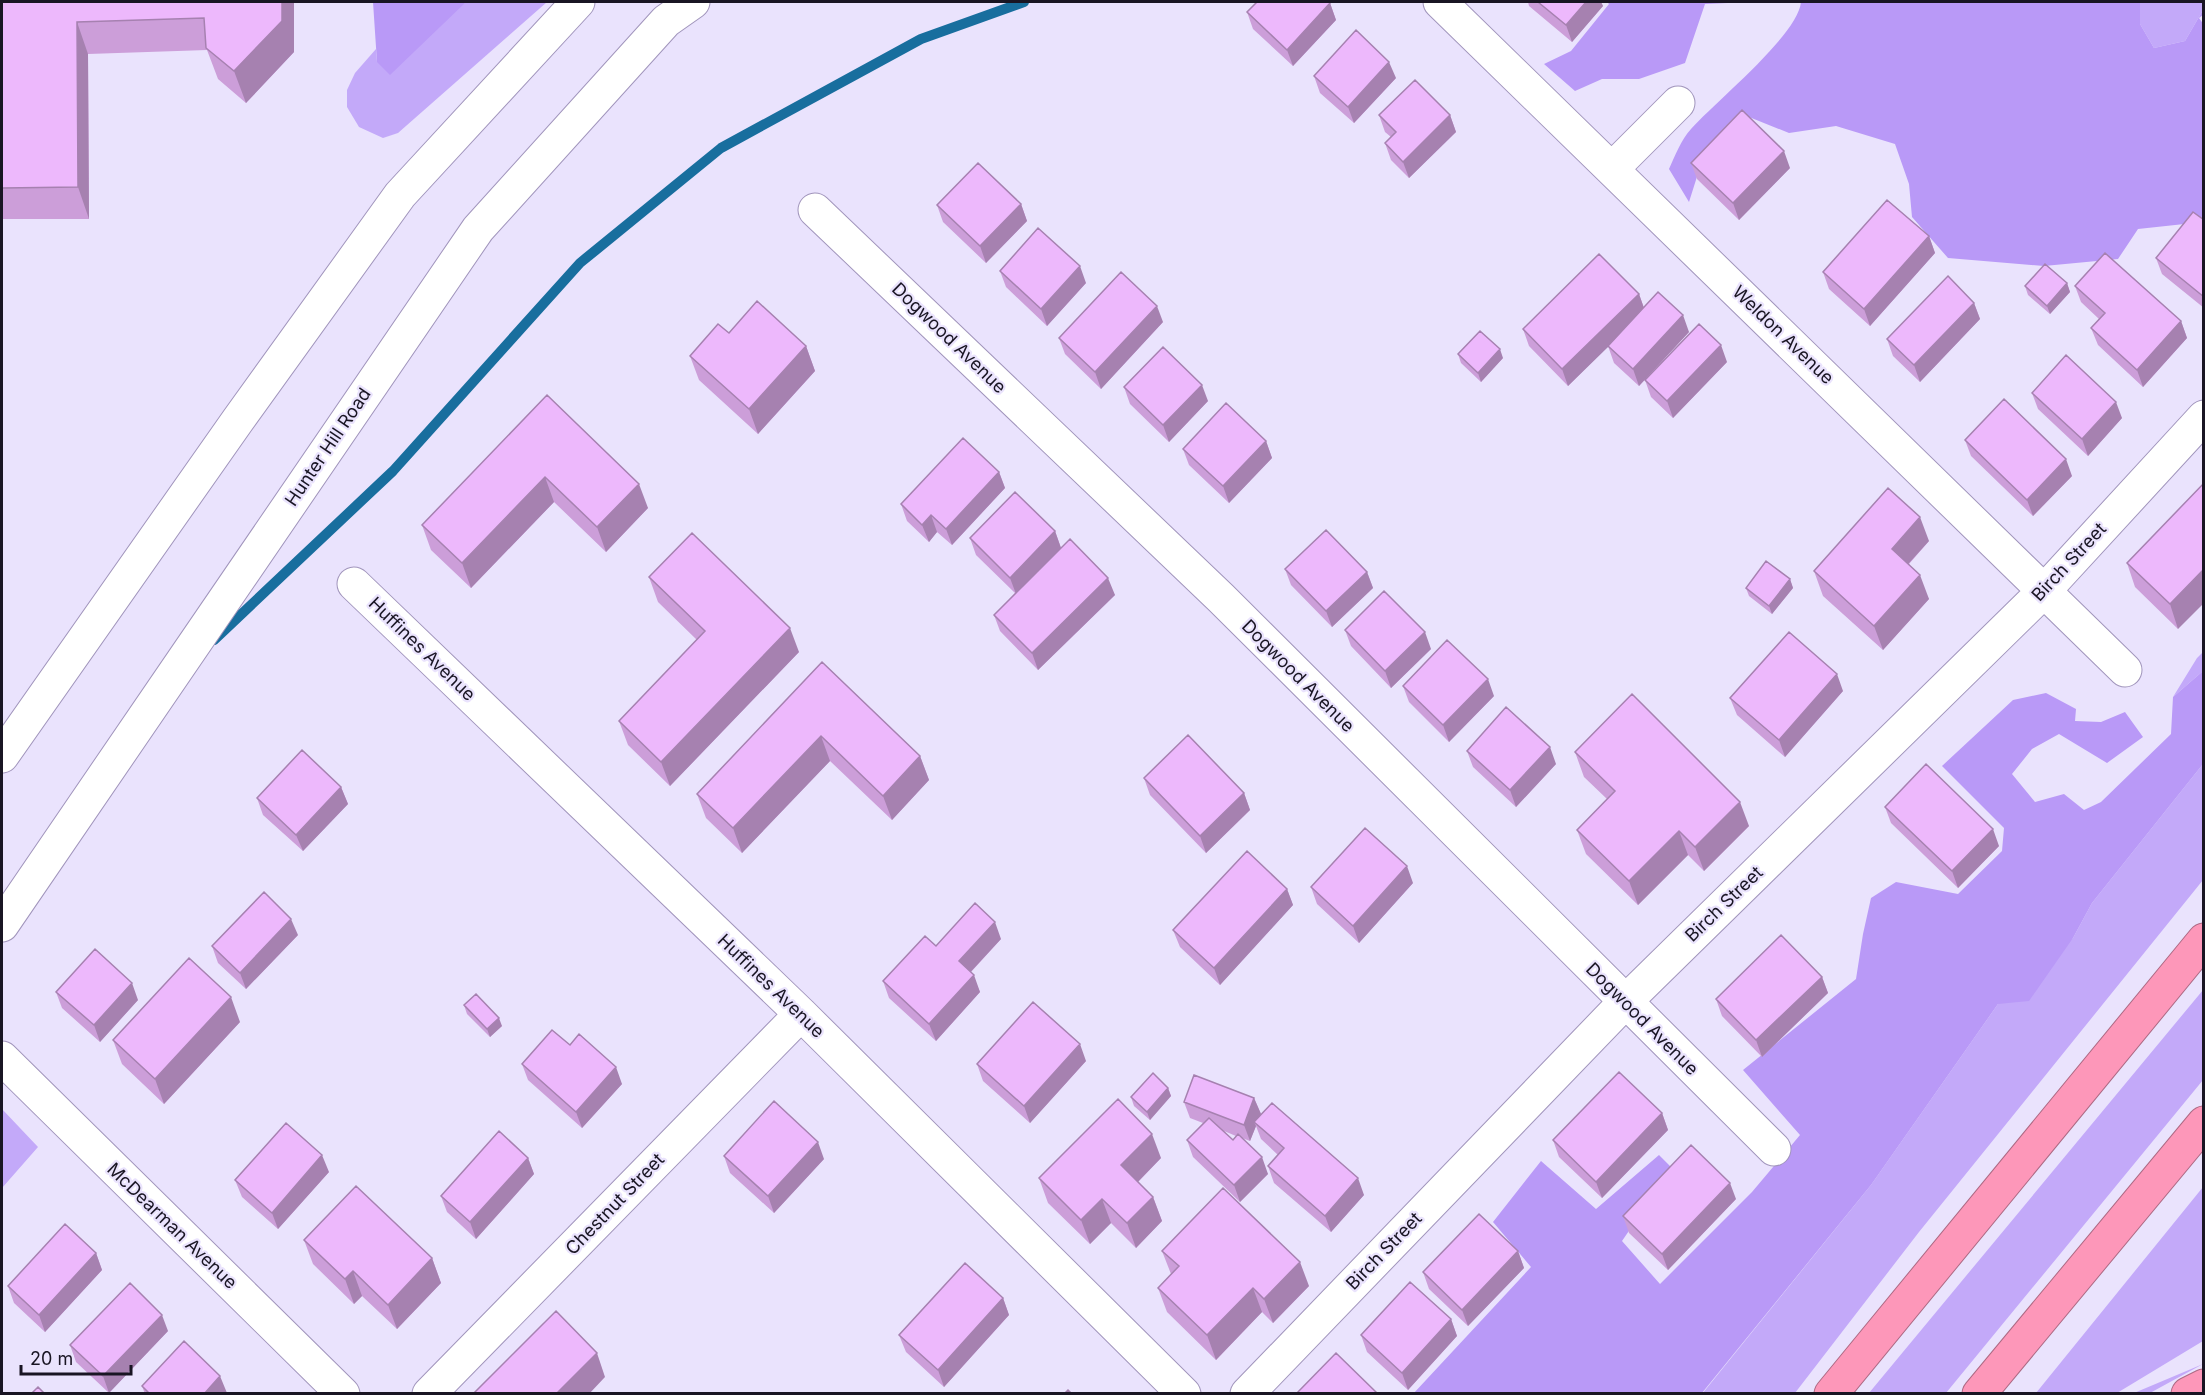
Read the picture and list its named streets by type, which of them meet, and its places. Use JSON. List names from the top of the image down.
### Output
{
  "streets": {
    "street": [
      "Weldon Avenue",
      "Dogwood Avenue",
      "Hunter Hill Road",
      "Birch Street",
      "Huffines Avenue",
      "Chestnut Street",
      "McDearman Avenue"
    ]
  },
  "crossings": [
    ["Weldon Avenue", "Birch Street"],
    ["Dogwood Avenue", "Birch Street"],
    ["Huffines Avenue", "Chestnut Street"]
  ],
  "scale_bar": "20 m"
}
